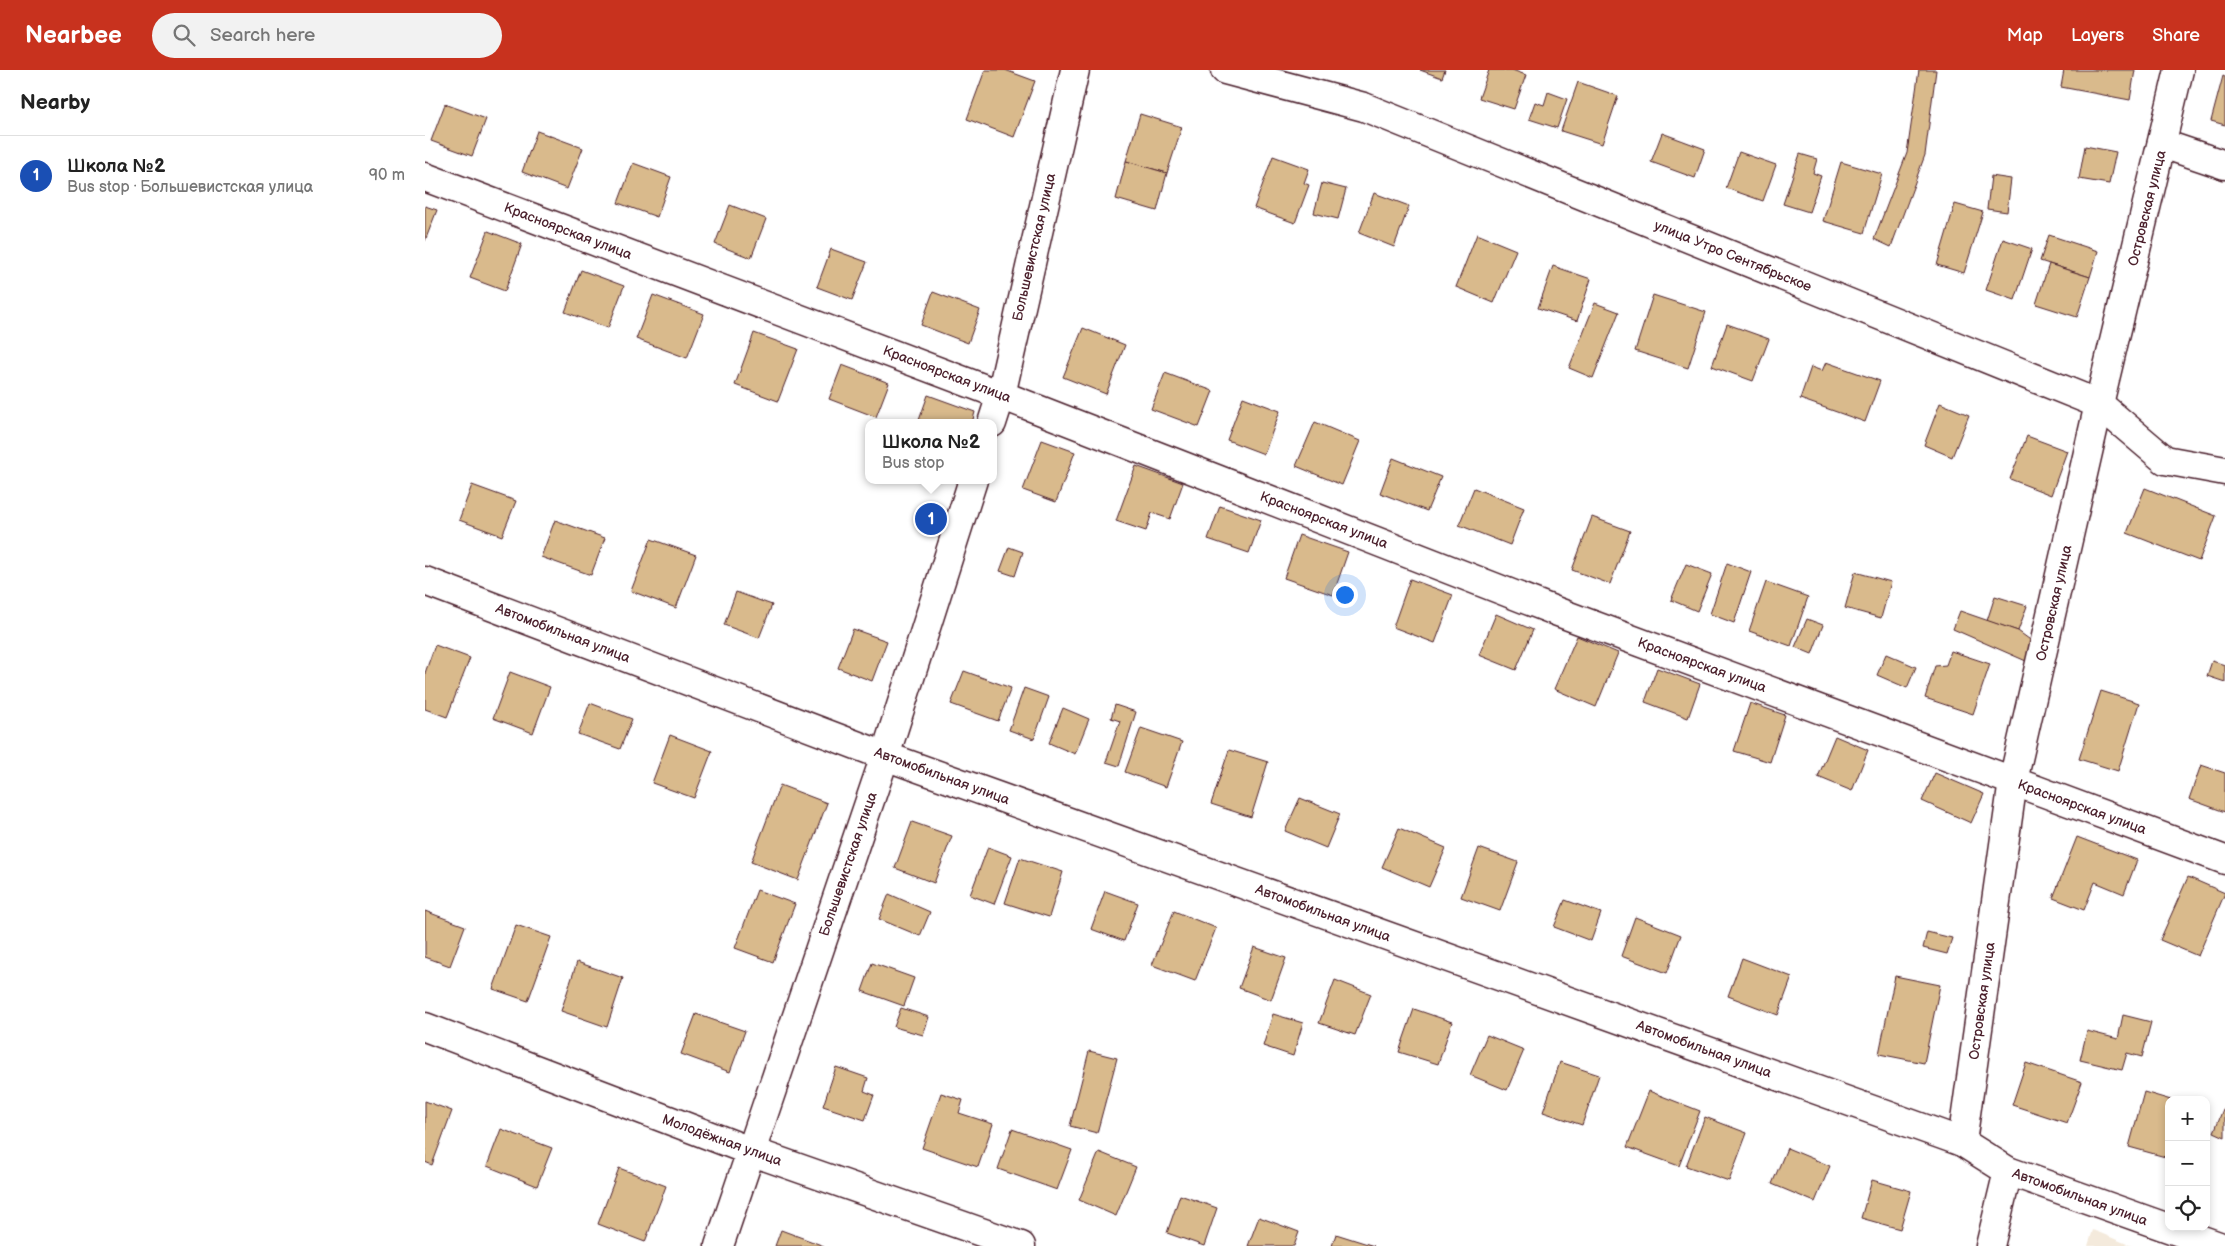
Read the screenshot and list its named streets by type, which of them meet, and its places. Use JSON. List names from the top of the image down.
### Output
{
  "streets": {
    "street": [
      "Островская улица",
      "Красноярская улица",
      "Большевистская улица",
      "улица Утро Сентябрьское",
      "Автомобильная улица",
      "Молодёжная улица"
    ]
  },
  "crossings": [
    ["Островская улица", "Красноярская улица"],
    ["Островская улица", "улица Утро Сентябрьское"],
    ["Островская улица", "Автомобильная улица"],
    ["Красноярская улица", "Большевистская улица"],
    ["Большевистская улица", "Автомобильная улица"],
    ["Большевистская улица", "Молодёжная улица"]
  ],
  "page": {
    "header": "Nearbee",
    "search": "Search here",
    "nav": ["Map", "Layers", "Share"],
    "heading": "Nearby",
    "list": [
      {
        "mark": "1",
        "name": "Школа №2",
        "note": "Bus stop · Большевистская улица",
        "value": "90 m"
      }
    ],
    "popup": ["Школа №2", "Bus stop"],
    "pins": "1",
    "map_buttons": ["+", "−"]
  }
}
